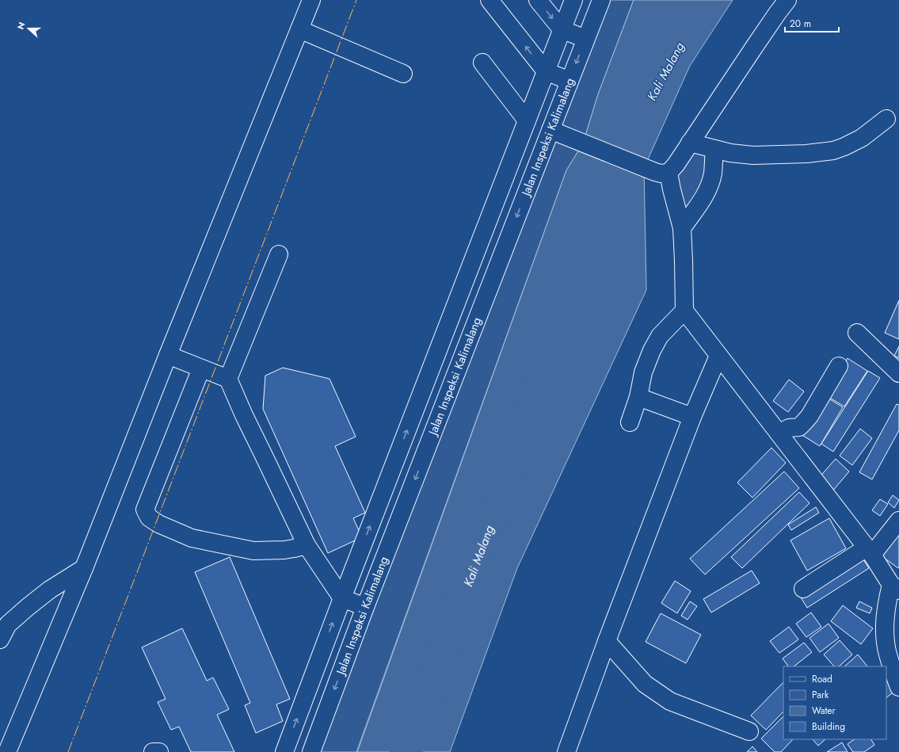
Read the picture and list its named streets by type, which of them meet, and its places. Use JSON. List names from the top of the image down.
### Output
{
  "streets": {
    "street": ["Jalan Inspeksi Kalimalang"]
  },
  "water": ["Kali Malang"],
  "legend": [
    "Road",
    "Park",
    "Water",
    "Building"
  ],
  "scale_bar": "20 m",
  "north": "left"
}
